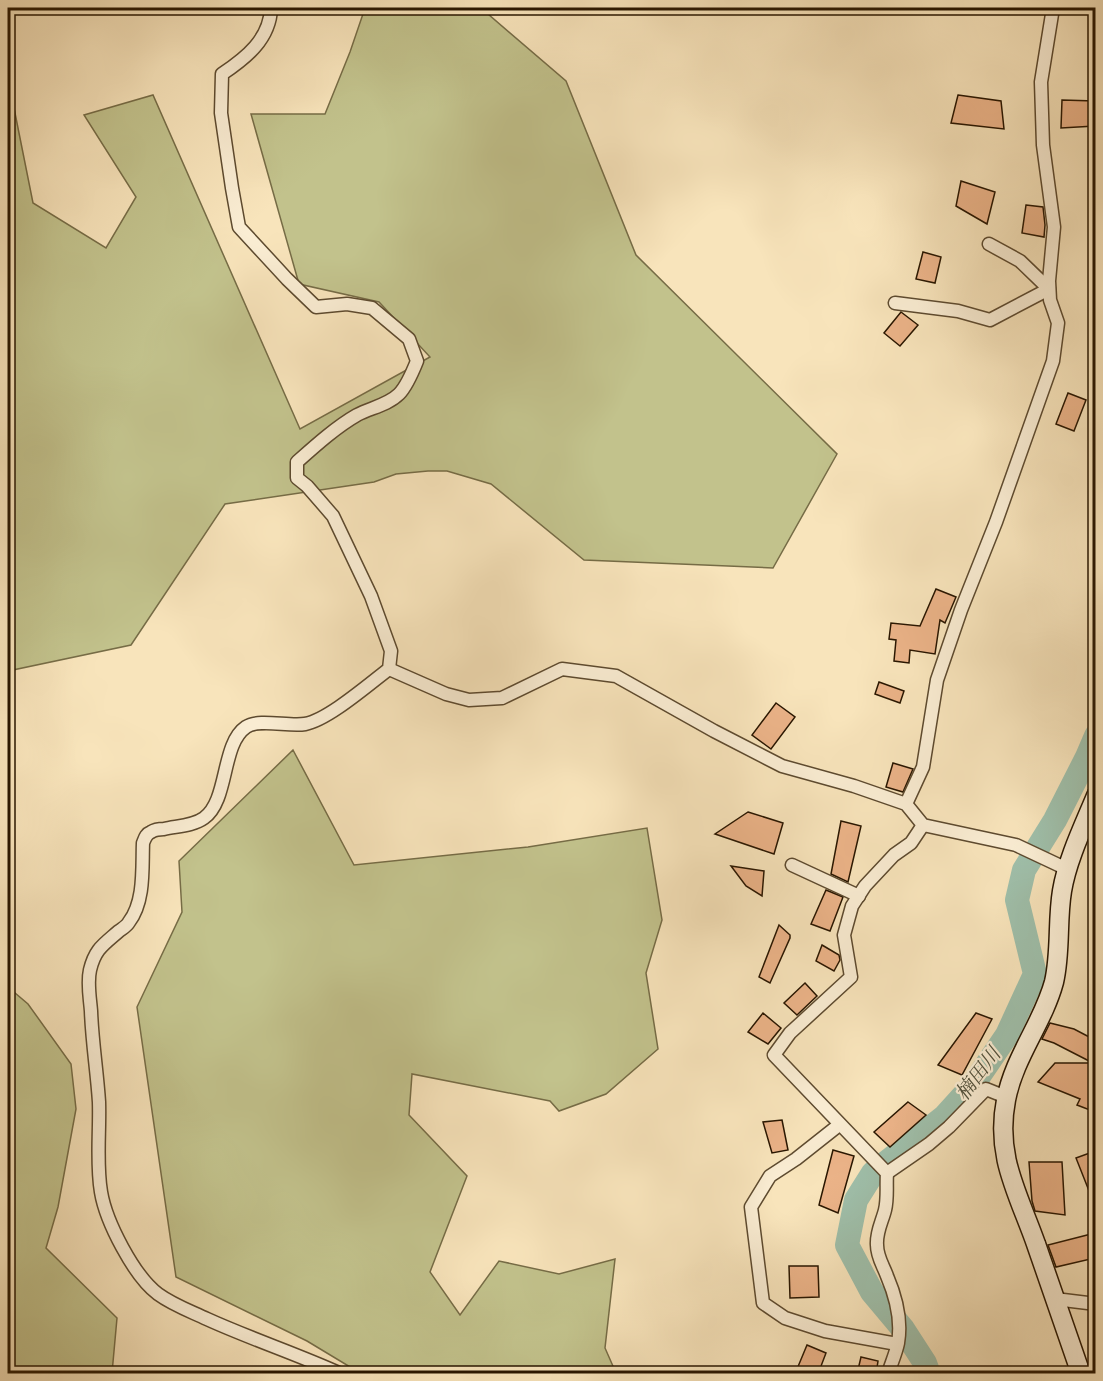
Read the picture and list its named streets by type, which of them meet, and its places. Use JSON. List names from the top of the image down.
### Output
{
  "water": ["楠田川"]
}
